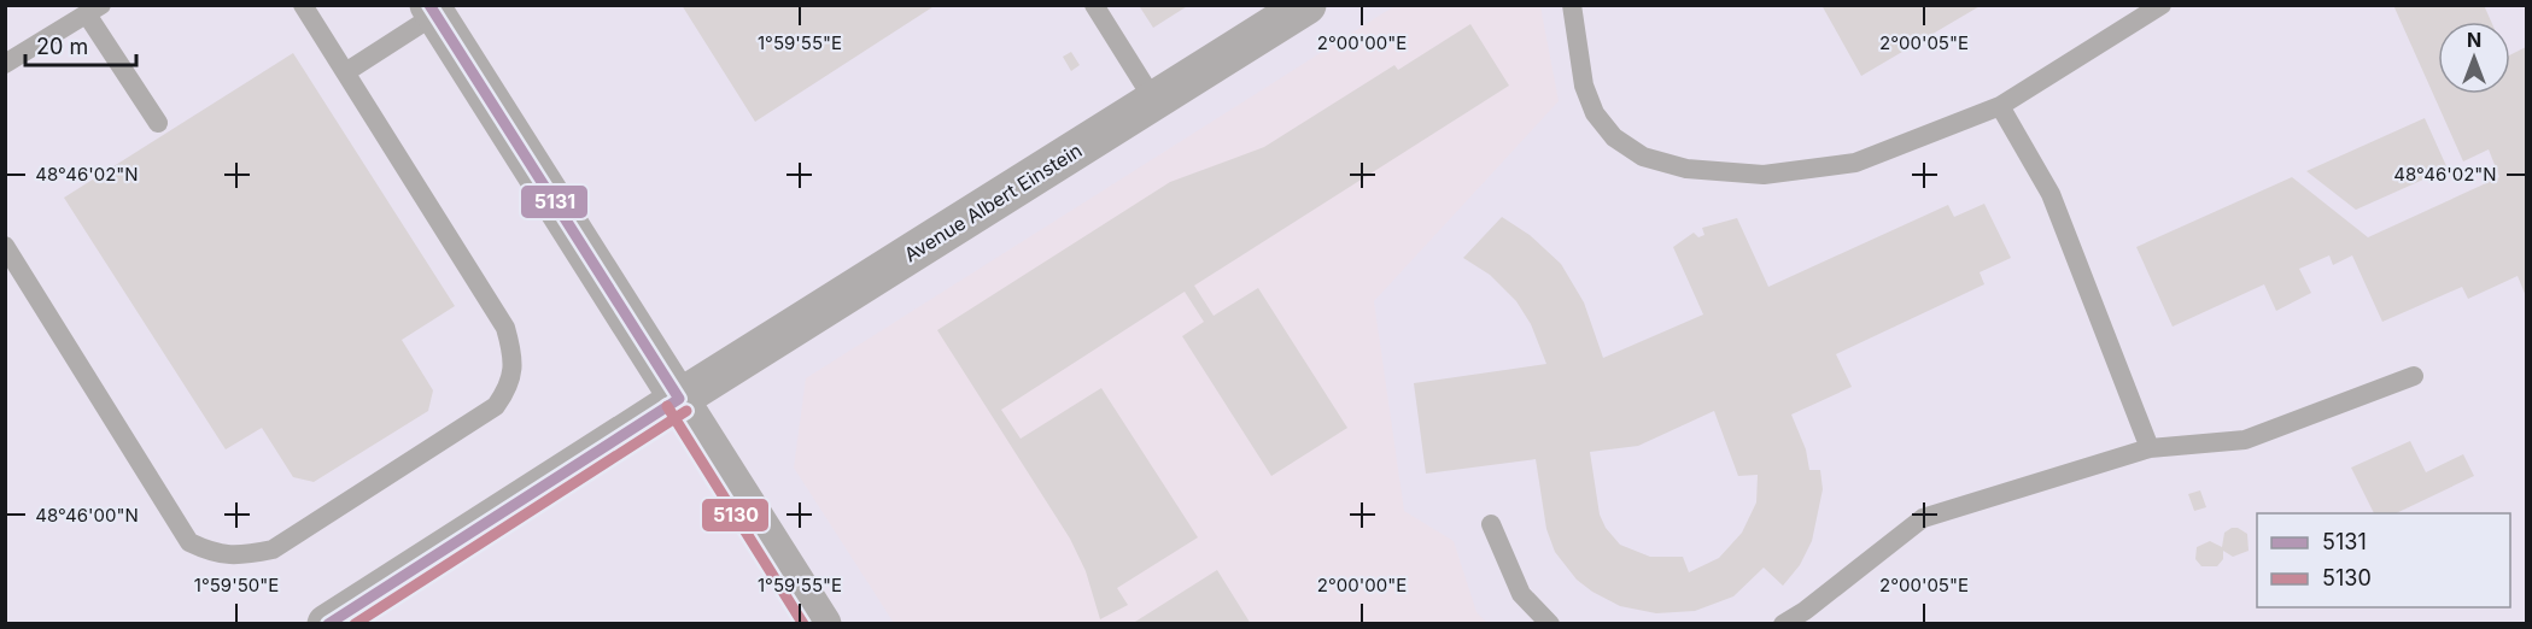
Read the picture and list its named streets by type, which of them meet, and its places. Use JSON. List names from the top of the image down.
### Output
{
  "streets": {
    "street": ["Avenue Albert Einstein"]
  },
  "lines": ["transit line 5131", "transit line 5130"],
  "legend": ["5131", "5130"],
  "scale_bar": "20 m",
  "north": "top",
  "coordinates": [
    "1°59'55\"E",
    "2°00'00\"E",
    "2°00'05\"E",
    "48°46'02\"N",
    "48°46'00\"N",
    "1°59'50\"E"
  ]
}
